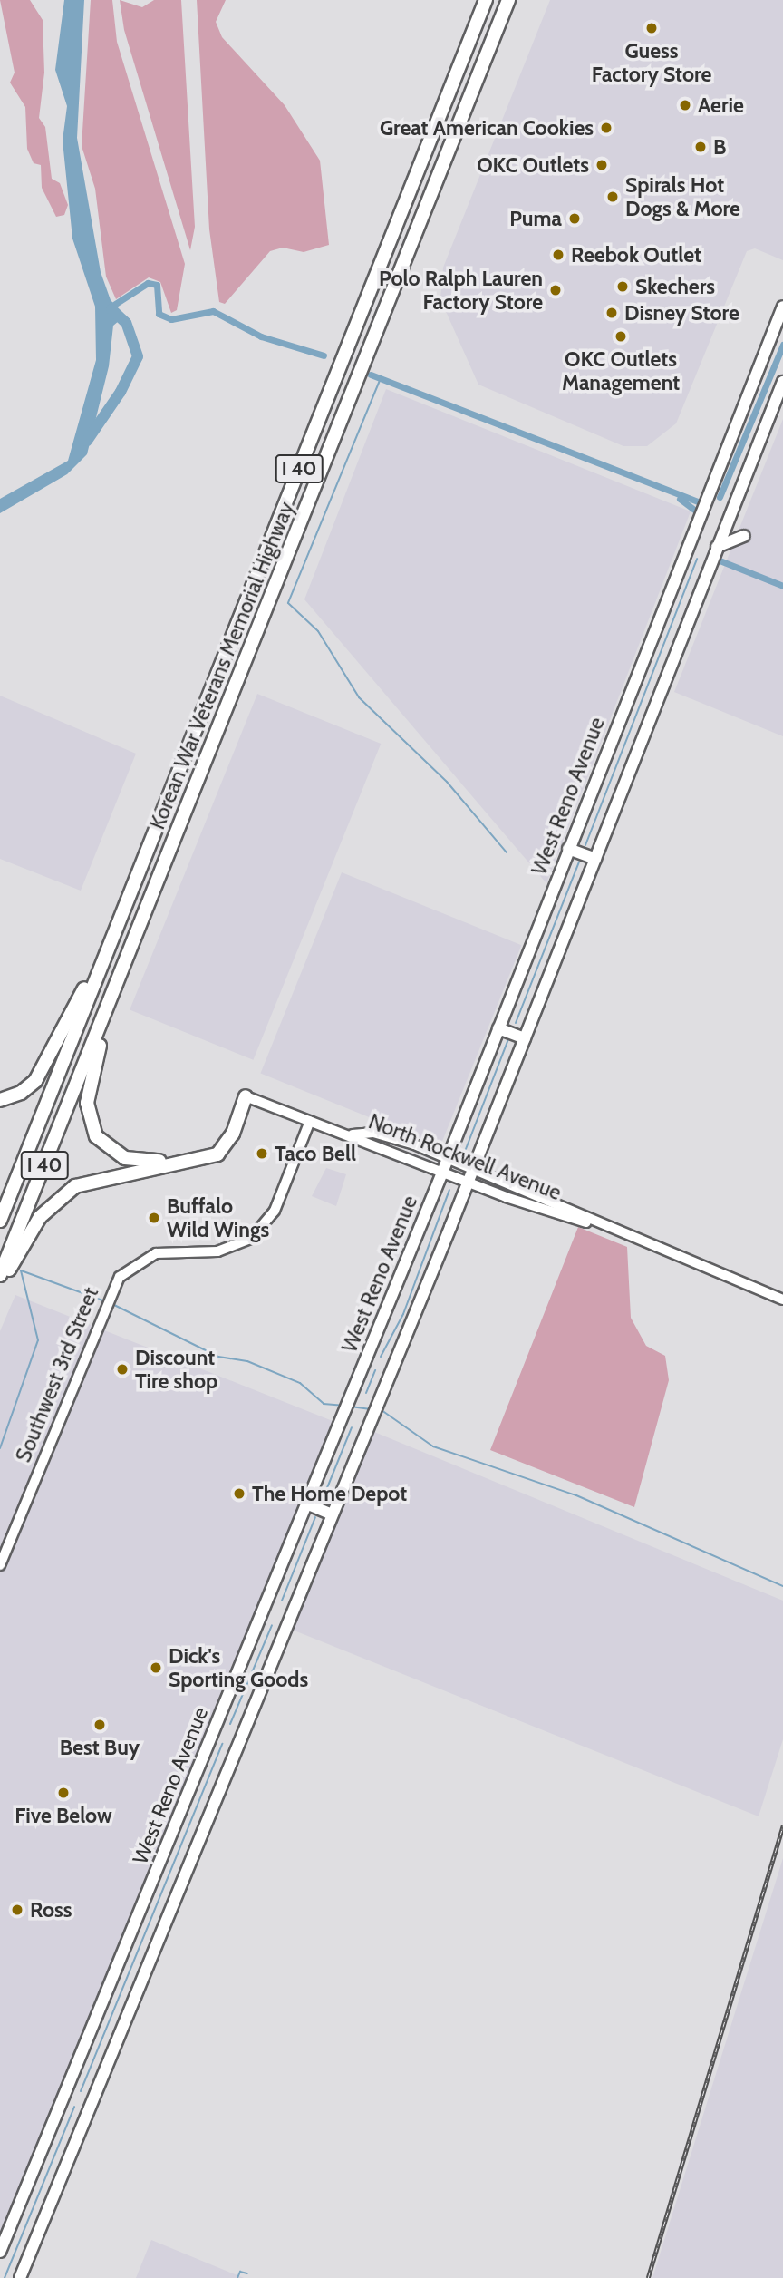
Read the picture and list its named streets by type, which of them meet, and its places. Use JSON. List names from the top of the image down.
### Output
{
  "streets": {
    "highway": ["I 40", "Korean War Veterans Memorial Highway"],
    "main road": ["West Reno Avenue", "North Rockwell Avenue", "Southwest 3rd Street"]
  },
  "crossings": [
    ["West Reno Avenue", "North Rockwell Avenue"]
  ],
  "places": [
    "Guess Factory Store",
    "Aerie",
    "Great American Cookies",
    "B",
    "OKC Outlets",
    "Spirals Hot Dogs & More",
    "Puma",
    "Reebok Outlet",
    "Skechers",
    "Polo Ralph Lauren Factory Store",
    "Disney Store",
    "OKC Outlets Management",
    "Taco Bell",
    "Buffalo Wild Wings",
    "Discount Tire shop",
    "The Home Depot",
    "Dick's Sporting Goods",
    "Best Buy",
    "Five Below",
    "Ross"
  ]
}
